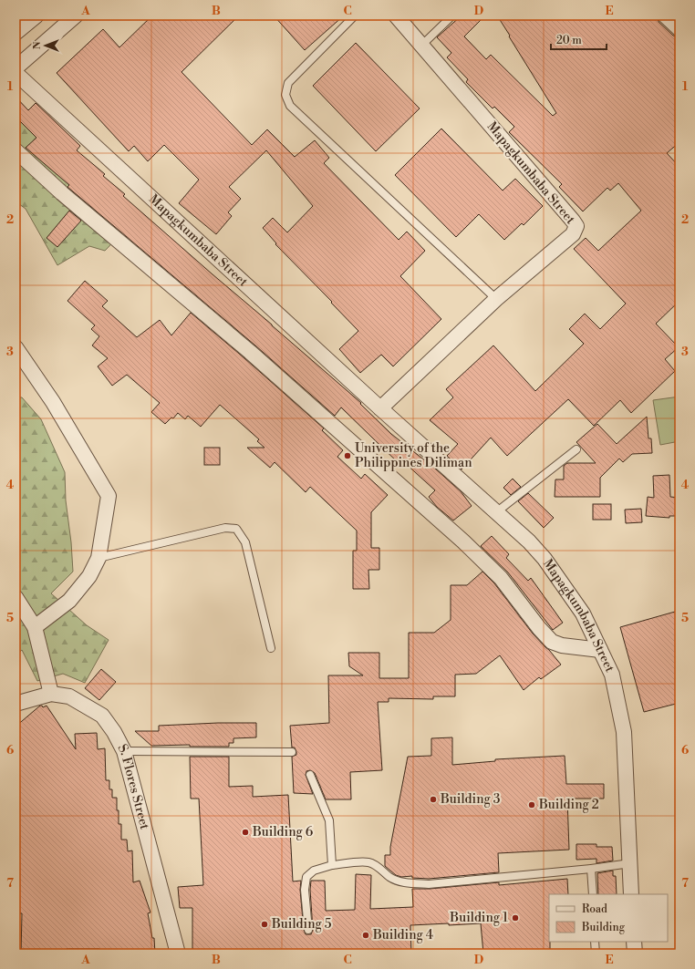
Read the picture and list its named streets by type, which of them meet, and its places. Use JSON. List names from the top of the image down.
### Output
{
  "streets": {
    "street": ["Mapagkumbaba Street", "S. Flores Street"]
  },
  "places": [
    "University of the Philippines Diliman",
    "Building 3",
    "Building 2",
    "Building 6",
    "Building 1",
    "Building 5",
    "Building 4"
  ],
  "legend": ["Road", "Building"],
  "scale_bar": "20 m",
  "north": "left",
  "grid": {
    "columns": [
      "A",
      "B",
      "C",
      "D",
      "E"
    ],
    "rows": [
      "1",
      "2",
      "3",
      "4",
      "5",
      "6",
      "7"
    ]
  }
}
